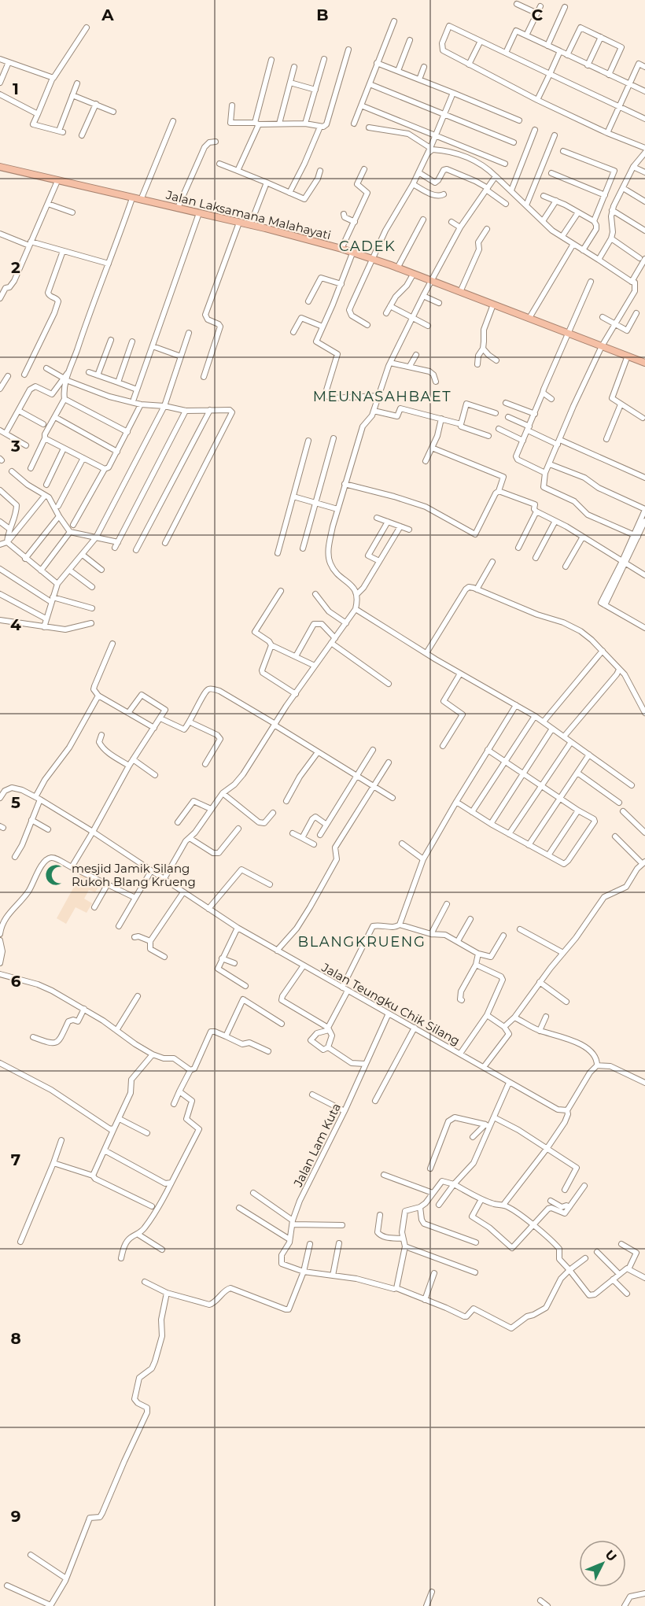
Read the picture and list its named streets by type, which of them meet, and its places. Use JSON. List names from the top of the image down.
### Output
{
  "streets": {
    "highway": ["Jalan Laksamana Malahayati"],
    "street": ["Jalan Teungku Chik Silang", "Jalan Lam Kuta"]
  },
  "crossings": [
    ["Jalan Teungku Chik Silang", "Jalan Lam Kuta"]
  ],
  "districts": ["CADEK", "MEUNASAHBAET", "BLANGKRUENG"],
  "places": {
    "mosque": ["mesjid Jamik Silang Rukoh Blang Krueng"]
  },
  "north": "top right",
  "grid": {
    "columns": ["A", "B", "C"],
    "rows": [
      "1",
      "2",
      "3",
      "4",
      "5",
      "6",
      "7",
      "8",
      "9"
    ]
  }
}
